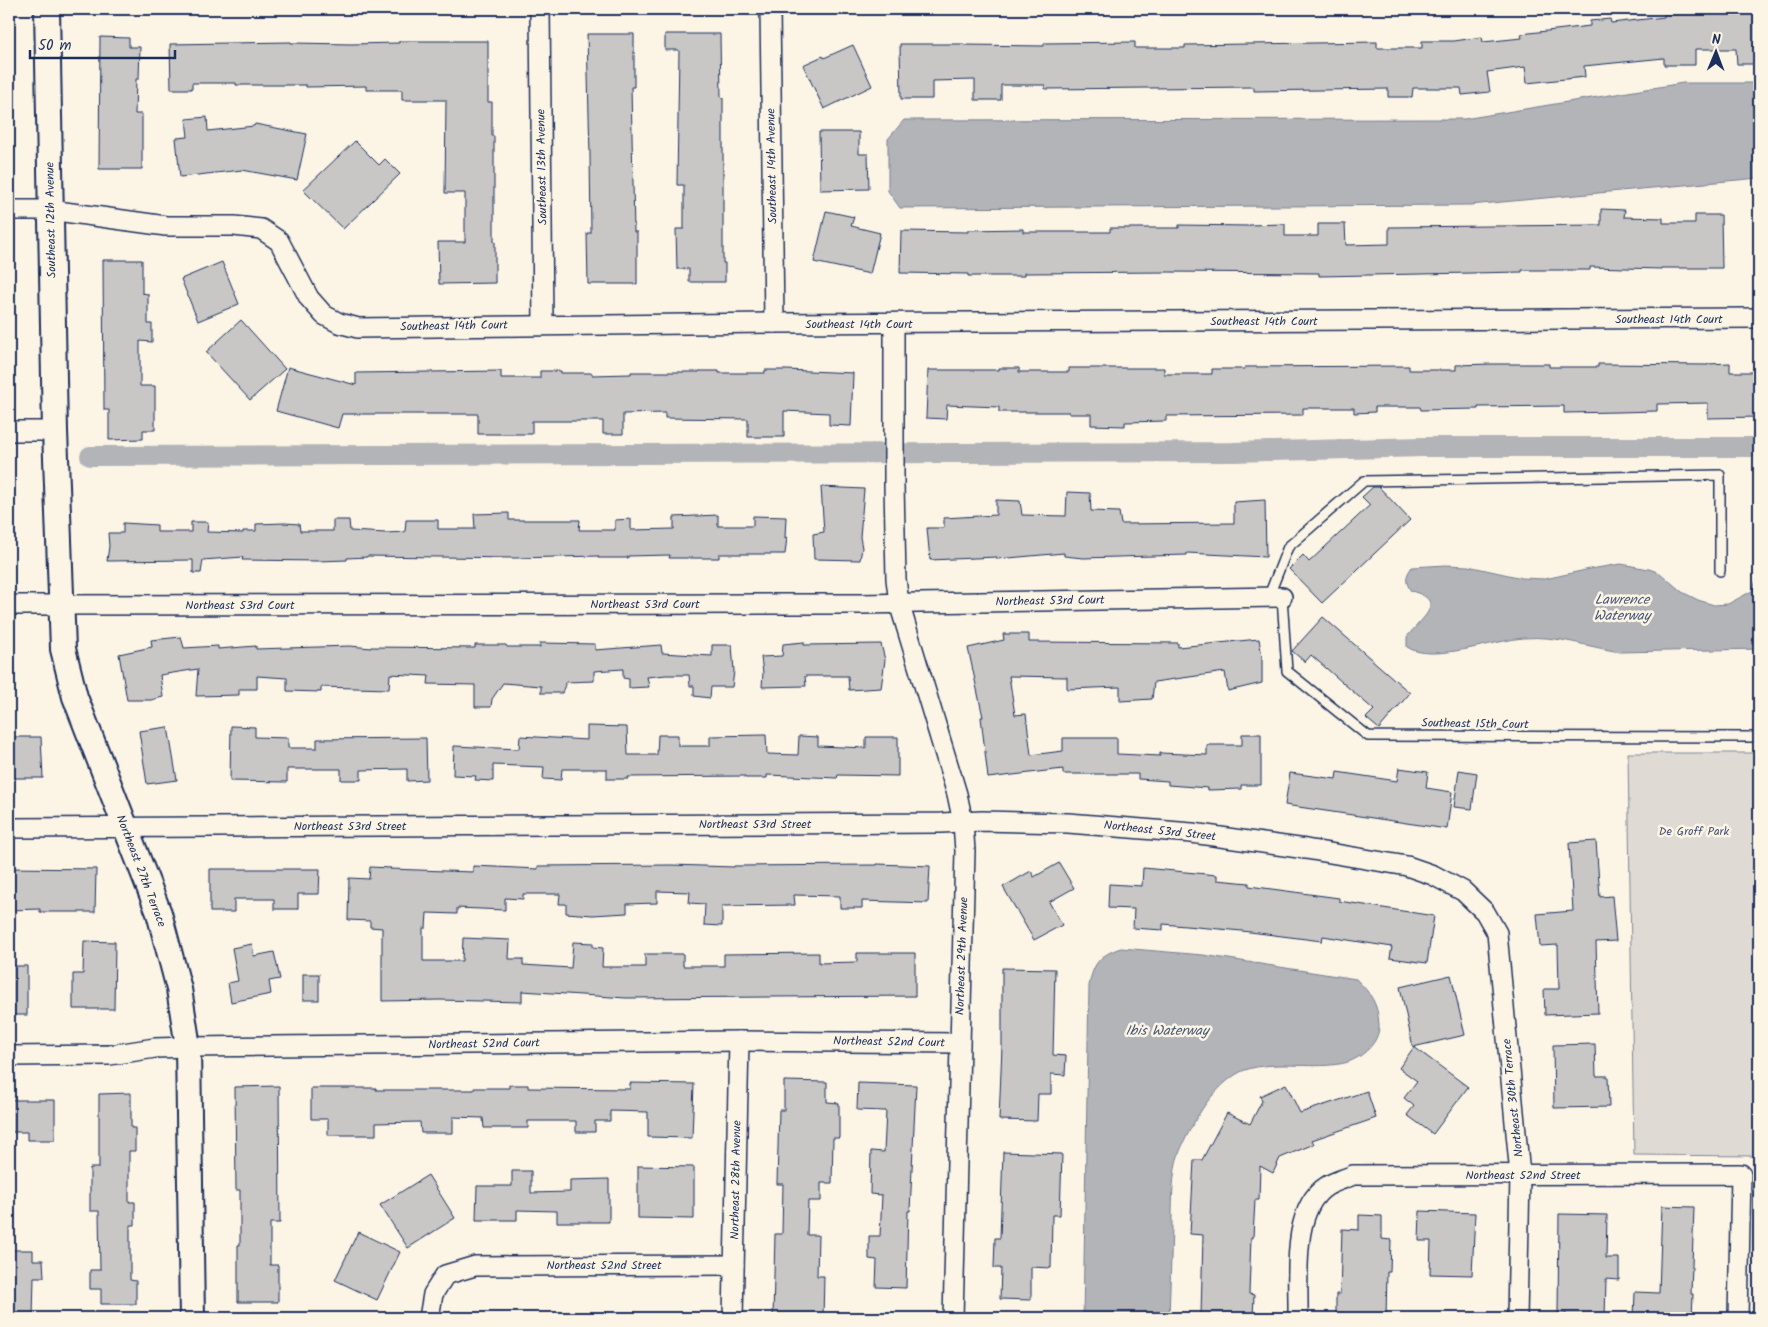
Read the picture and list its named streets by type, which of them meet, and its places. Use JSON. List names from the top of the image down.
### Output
{
  "streets": {
    "street": [
      "Southeast 14th Avenue",
      "Southeast 13th Avenue",
      "Southeast 12th Avenue",
      "Southeast 14th Court",
      "Northeast 53rd Court",
      "Northeast 53rd Street",
      "Northeast 27th Terrace",
      "Northeast 29th Avenue",
      "Northeast 52nd Court",
      "Northeast 30th Terrace",
      "Northeast 52nd Street",
      "Northeast 28th Avenue"
    ],
    "lane": ["Southeast 15th Court"]
  },
  "crossings": [
    ["Southeast 14th Avenue", "Southeast 14th Court"],
    ["Southeast 13th Avenue", "Southeast 14th Court"],
    ["Southeast 12th Avenue", "Southeast 14th Court"],
    ["Southeast 12th Avenue", "Northeast 27th Terrace"],
    ["Northeast 53rd Court", "Southeast 15th Court"],
    ["Northeast 53rd Court", "Northeast 27th Terrace"],
    ["Northeast 53rd Court", "Northeast 29th Avenue"],
    ["Northeast 53rd Street", "Northeast 27th Terrace"],
    ["Northeast 53rd Street", "Northeast 29th Avenue"],
    ["Northeast 53rd Street", "Northeast 30th Terrace"],
    ["Northeast 27th Terrace", "Northeast 52nd Court"],
    ["Northeast 29th Avenue", "Northeast 52nd Court"],
    ["Northeast 52nd Court", "Northeast 28th Avenue"],
    ["Northeast 30th Terrace", "Northeast 52nd Street"],
    ["Northeast 52nd Street", "Northeast 28th Avenue"]
  ],
  "water": ["Lawrence Waterway", "Ibis Waterway"],
  "parks": ["De Groff Park"],
  "scale_bar": "50 m",
  "north": "top"
}
